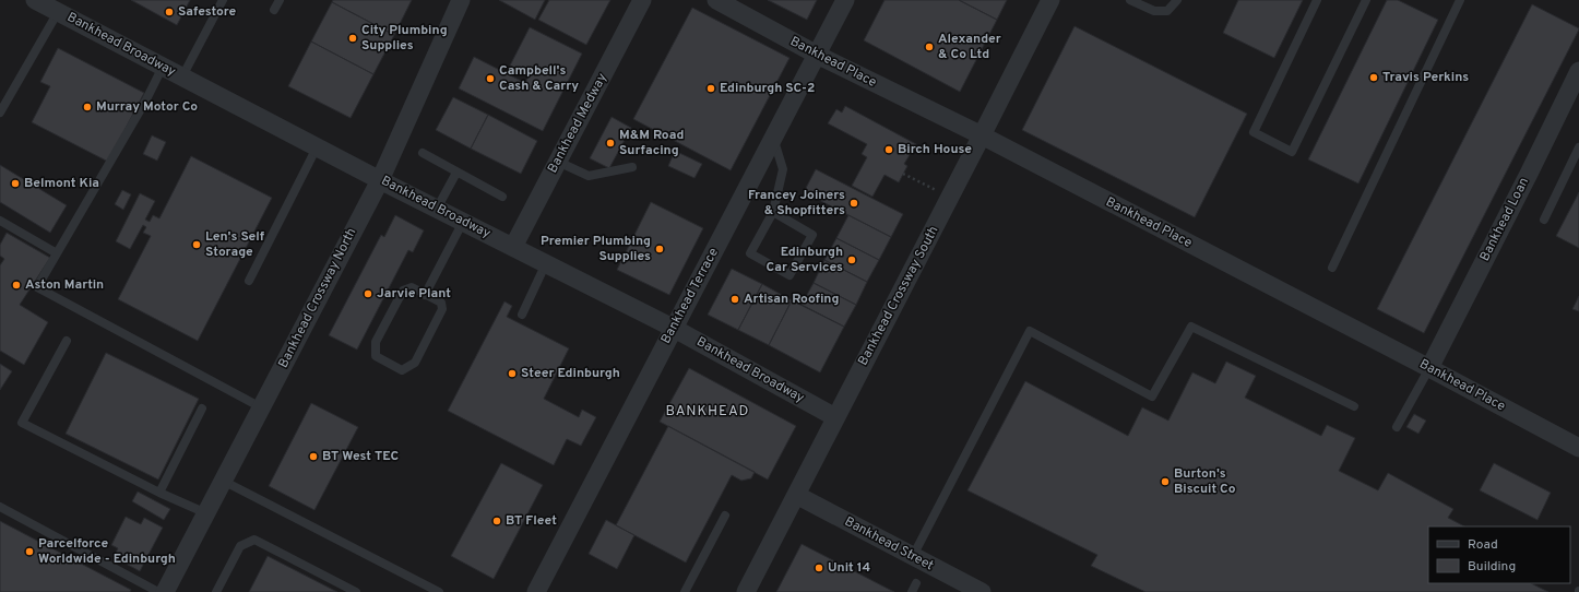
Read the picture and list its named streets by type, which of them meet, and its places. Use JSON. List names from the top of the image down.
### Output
{
  "streets": {
    "street": [
      "Bankhead Broadway",
      "Bankhead Place",
      "Bankhead Medway",
      "Bankhead Loan",
      "Bankhead Terrace",
      "Bankhead Crossway South",
      "Bankhead Crossway North",
      "Bankhead Street"
    ]
  },
  "crossings": [
    ["Bankhead Broadway", "Bankhead Medway"],
    ["Bankhead Broadway", "Bankhead Terrace"],
    ["Bankhead Broadway", "Bankhead Crossway South"],
    ["Bankhead Broadway", "Bankhead Crossway North"],
    ["Bankhead Place", "Bankhead Loan"],
    ["Bankhead Place", "Bankhead Terrace"],
    ["Bankhead Place", "Bankhead Crossway South"],
    ["Bankhead Crossway South", "Bankhead Street"]
  ],
  "districts": ["BANKHEAD"],
  "places": [
    "Safestore",
    "City Plumbing Supplies",
    "Alexander & Co Ltd",
    "Travis Perkins",
    "Campbell's Cash & Carry",
    "Edinburgh SC-2",
    "Murray Motor Co",
    "M&M Road Surfacing",
    "Birch House",
    "Belmont Kia",
    "Francey Joiners & Shopfitters",
    "Len's Self Storage",
    "Premier Plumbing Supplies",
    "Edinburgh Car Services",
    "Aston Martin",
    "Jarvie Plant",
    "Artisan Roofing",
    "Steer Edinburgh",
    "BT West TEC",
    "Burton's Biscuit Co",
    "BT Fleet",
    "Parcelforce Worldwide - Edinburgh",
    "Unit 14"
  ],
  "legend": ["Road", "Building"]
}
